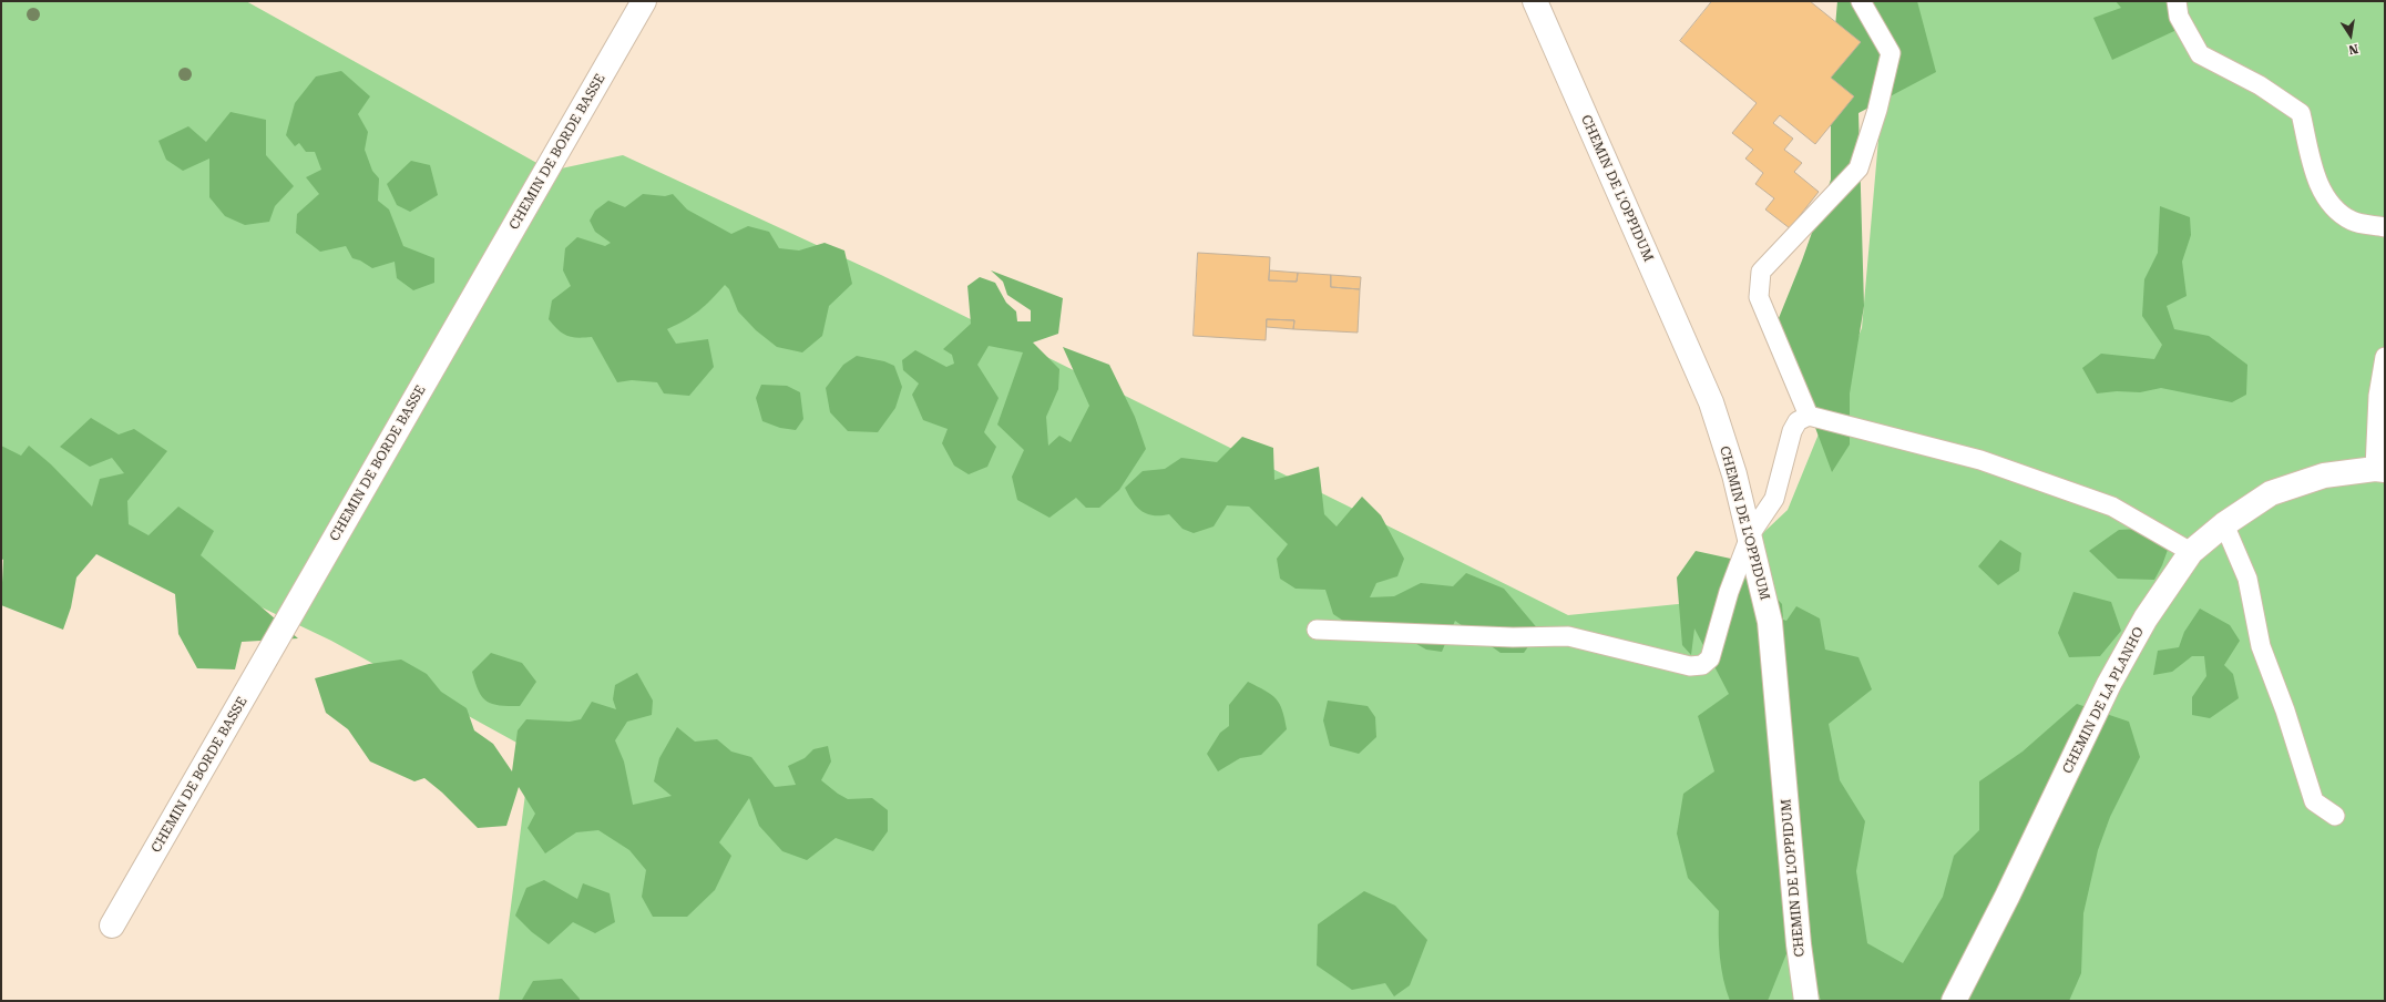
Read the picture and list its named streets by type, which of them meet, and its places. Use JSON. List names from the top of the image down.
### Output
{
  "streets": {
    "street": ["CHEMIN DE BORDE BASSE", "CHEMIN DE L'OPPIDUM", "CHEMIN DE LA PLANHO"]
  },
  "north": "bottom"
}
